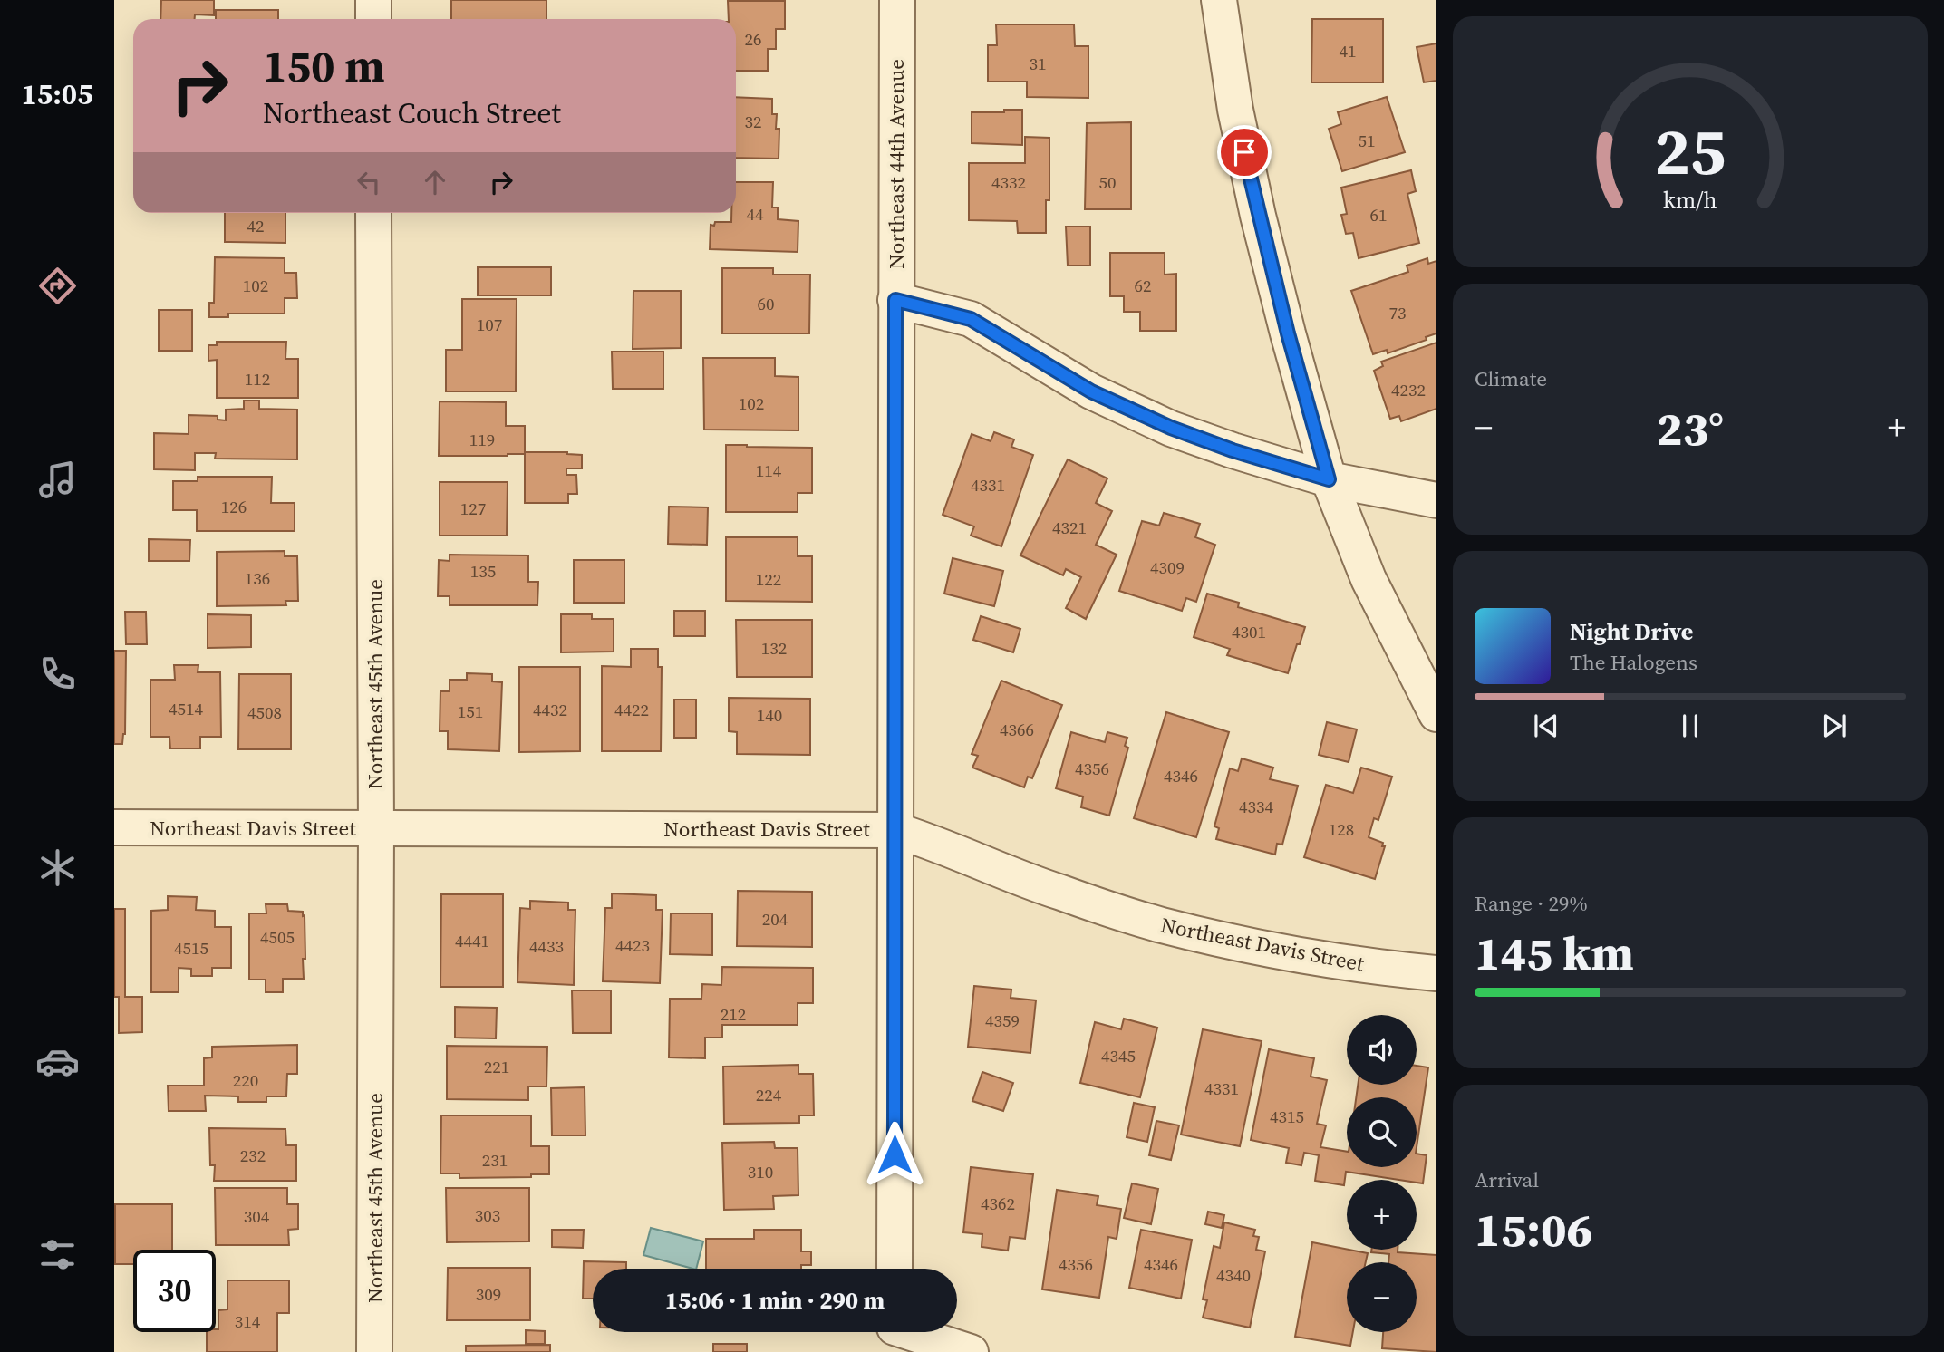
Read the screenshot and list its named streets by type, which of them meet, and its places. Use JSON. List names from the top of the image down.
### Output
{
  "streets": {
    "street": ["Northeast 44th Avenue", "Northeast 45th Avenue", "Northeast Davis Street"]
  },
  "crossings": [
    ["Northeast 44th Avenue", "Northeast Davis Street"],
    ["Northeast 45th Avenue", "Northeast Davis Street"]
  ],
  "house_numbers": [
    "26",
    "41",
    "31",
    "32",
    "51",
    "4332",
    "50",
    "44",
    "61",
    "42",
    "102",
    "62",
    "60",
    "73",
    "107",
    "112",
    "4232",
    "102",
    "119",
    "114",
    "4331",
    "126",
    "127",
    "4321",
    "4309",
    "135",
    "136",
    "122",
    "4301",
    "132",
    "4514",
    "4432",
    "4422",
    "151",
    "4508",
    "140",
    "4366",
    "4356",
    "4346",
    "4334",
    "128",
    "204",
    "4505",
    "4441",
    "4423",
    "4433",
    "4515",
    "212",
    "4359",
    "4345",
    "221",
    "220",
    "4331",
    "224",
    "4315",
    "232",
    "231",
    "310",
    "4362",
    "303",
    "304",
    "4356",
    "4346",
    "4340",
    "309",
    "314"
  ],
  "page": {
    "tabs": "15:05",
    "turn": ["150 m", "Northeast Couch Street"],
    "tile": [
      "Climate",
      ["Range · 29%", "145 km"],
      ["Arrival", "15:06"]
    ],
    "heat": ["−", "23°", "+"],
    "song": ["Night Drive", "The Halogens"],
    "map_buttons": ["+", "−"],
    "limit": "30",
    "trip": "15:06 · 1 min · 290 m",
    "gauge": ["25", "km/h"]
  }
}
